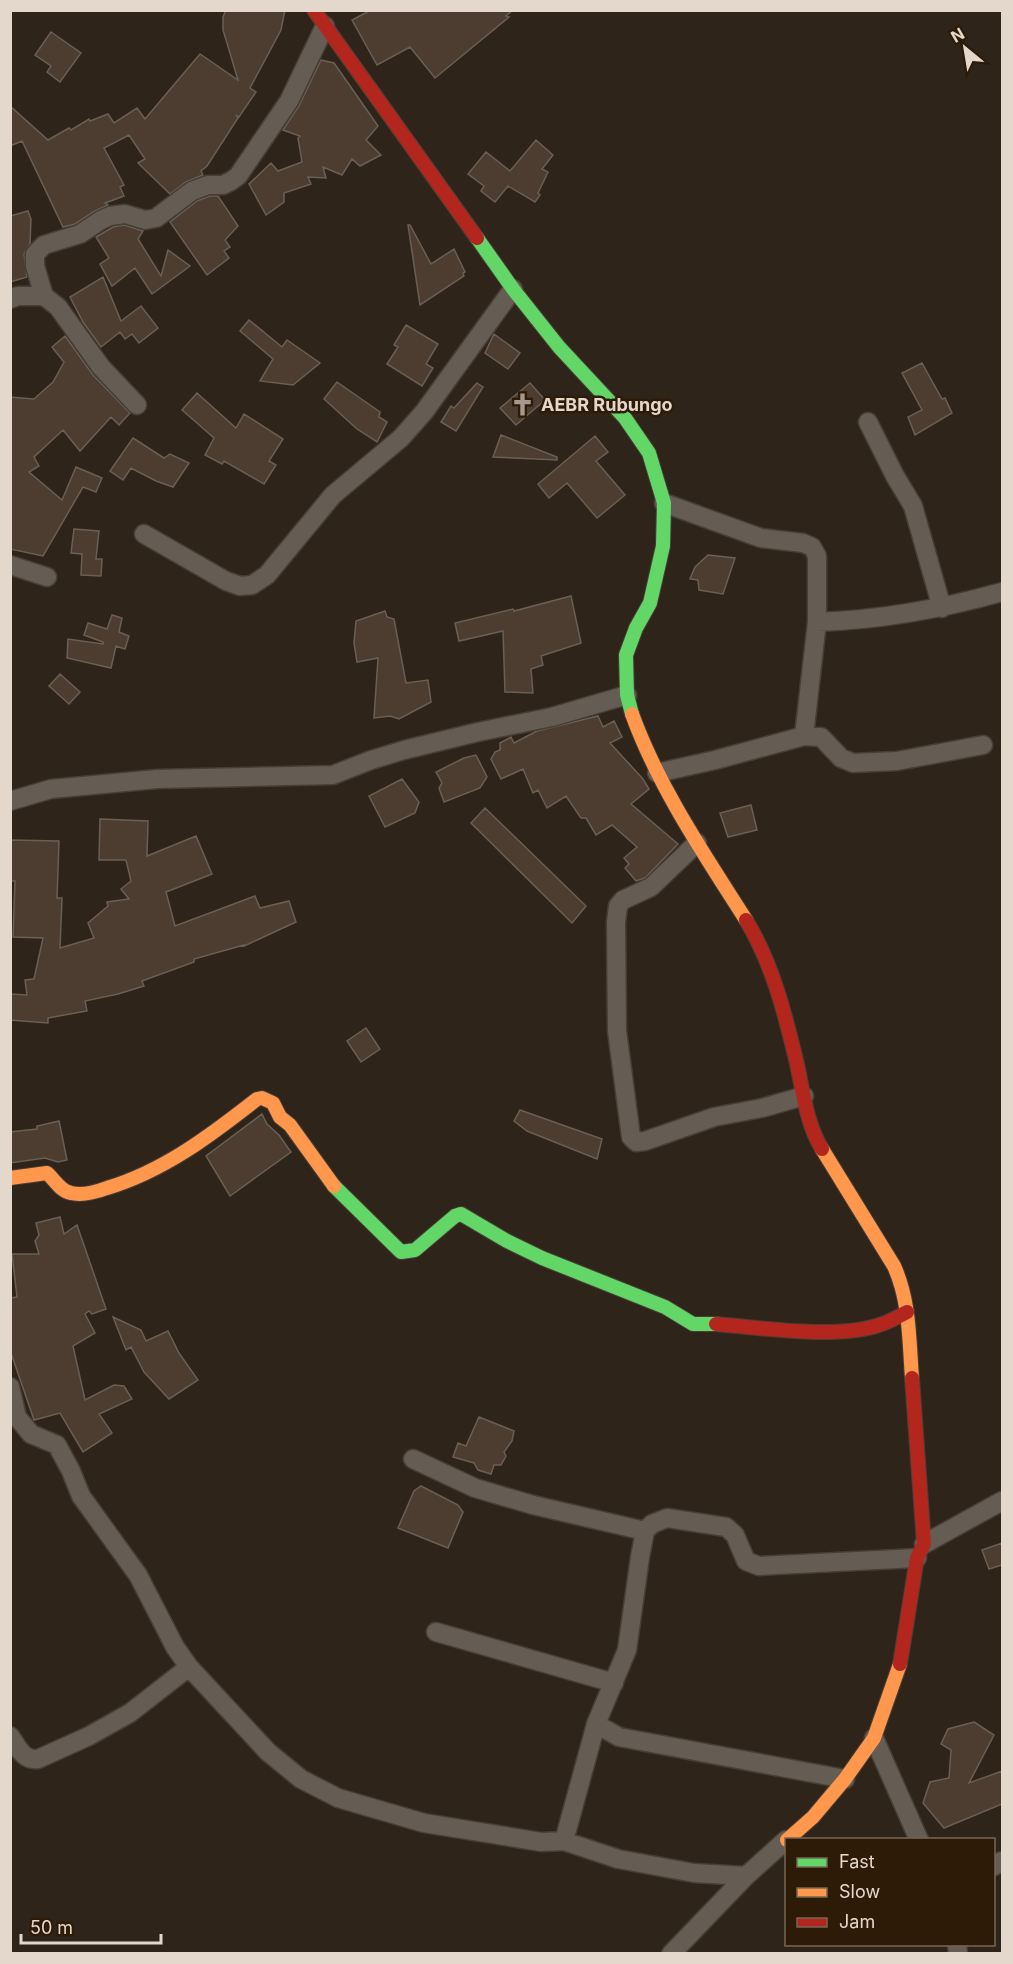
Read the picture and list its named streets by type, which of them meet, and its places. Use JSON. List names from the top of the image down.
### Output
{
  "places": {
    "church": ["AEBR Rubungo"]
  },
  "legend": ["Fast", "Slow", "Jam"],
  "scale_bar": "50 m",
  "north": "top left"
}
